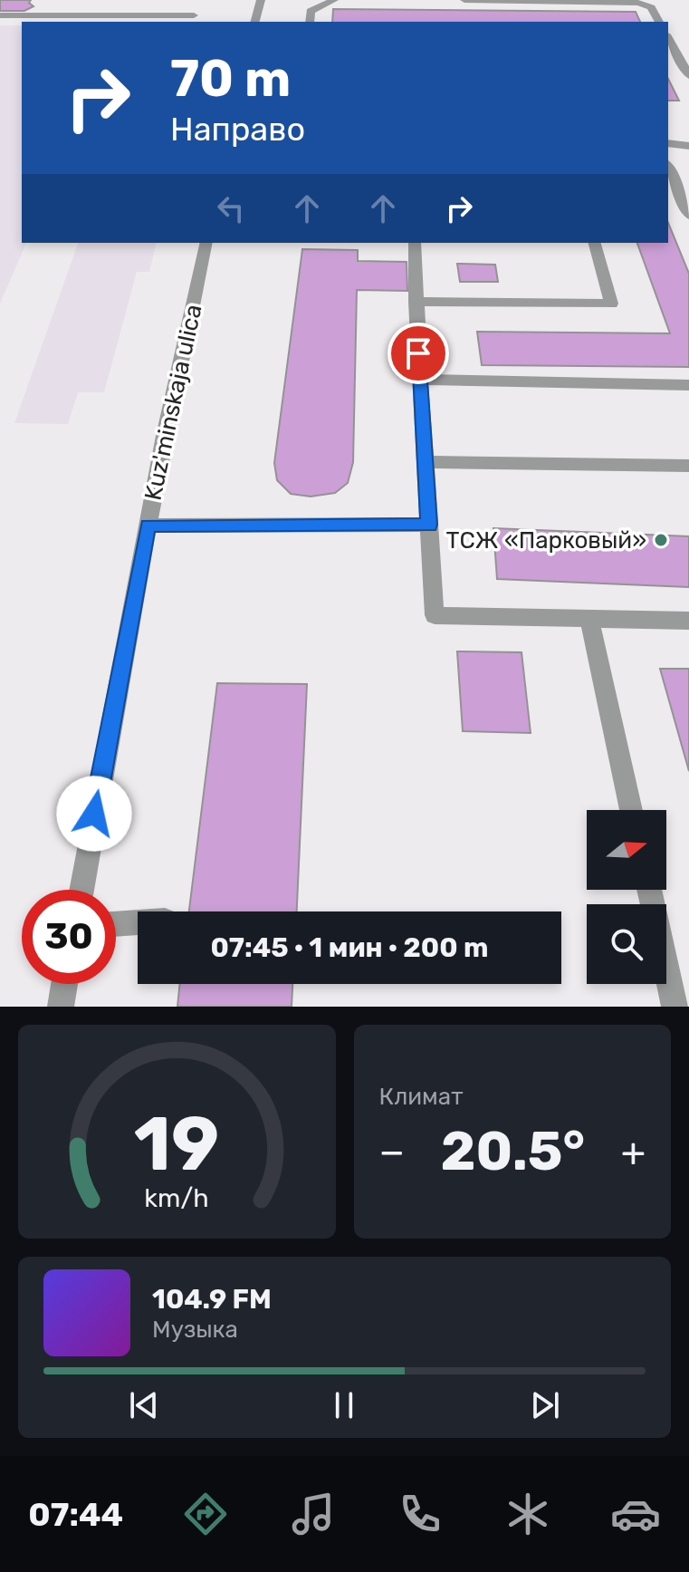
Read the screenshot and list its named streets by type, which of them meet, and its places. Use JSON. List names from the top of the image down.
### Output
{
  "streets": {
    "street": ["Kuz'minskaja ulica"]
  },
  "places": ["ТСЖ «Парковый»"],
  "north": "right",
  "page": {
    "turn": ["70 m", "Направо"],
    "limit": "30",
    "trip": "07:45 · 1 мин · 200 m",
    "tile": "Климат",
    "heat": ["−", "20.5°", "+"],
    "song": ["104.9 FM", "Музыка"],
    "tabs": "07:44",
    "gauge": ["19", "km/h"]
  }
}
